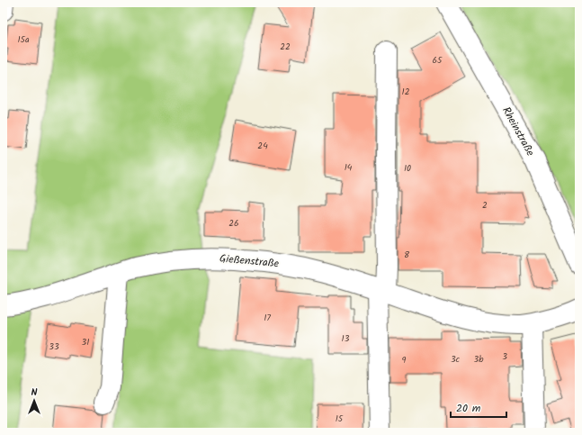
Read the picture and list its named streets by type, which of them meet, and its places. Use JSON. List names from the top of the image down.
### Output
{
  "streets": {
    "street": ["Rheinstraße", "Gießenstraße"]
  },
  "house_numbers": [
    "15a",
    "22",
    "65",
    "12",
    "24",
    "14",
    "10",
    "2",
    "26",
    "8",
    "17",
    "13",
    "31",
    "33",
    "3",
    "3c",
    "3b",
    "9",
    "15"
  ],
  "scale_bar": "20 m",
  "north": "top"
}
